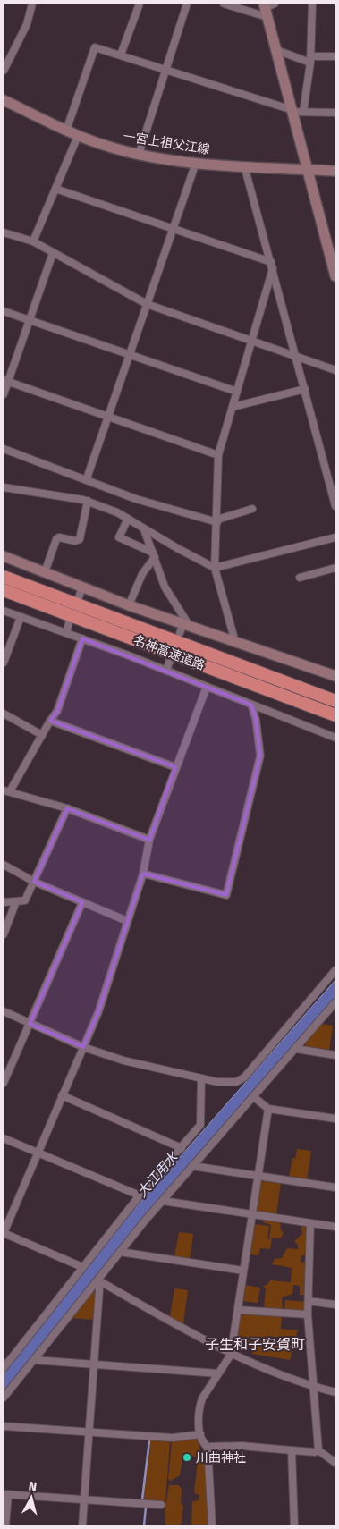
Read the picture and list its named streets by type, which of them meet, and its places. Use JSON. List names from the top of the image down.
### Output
{
  "streets": {
    "highway": ["名神高速道路"],
    "street": ["一宮上祖父江線"]
  },
  "districts": ["子生和子安賀町"],
  "water": ["大江用水"],
  "places": ["川曲神社"],
  "north": "top"
}
